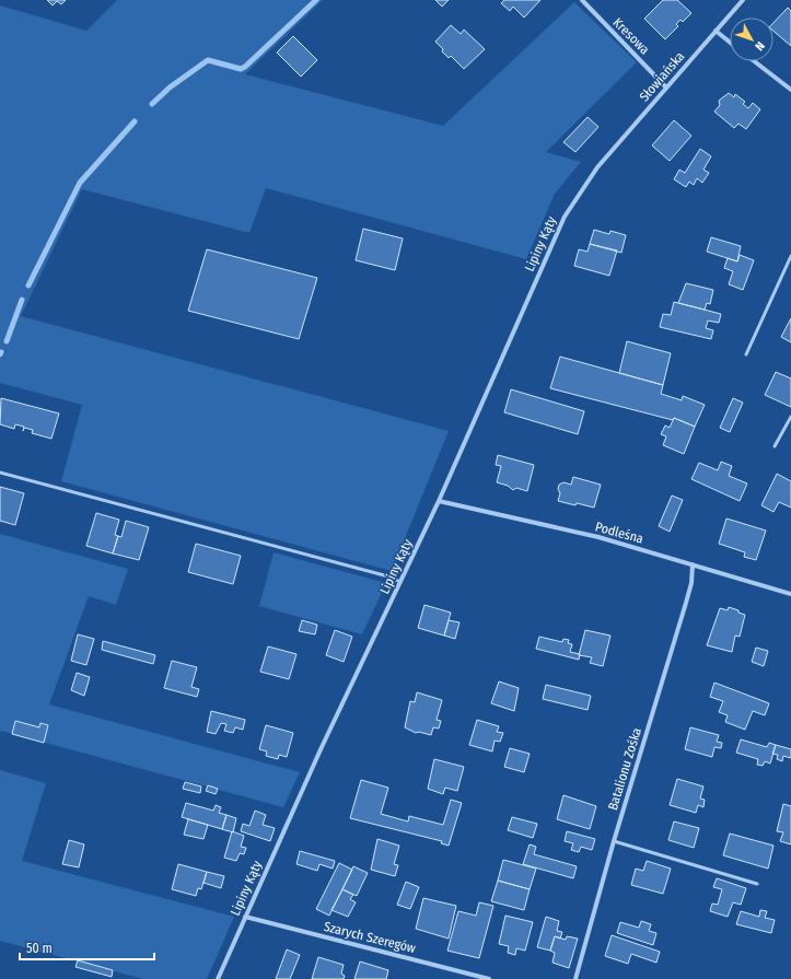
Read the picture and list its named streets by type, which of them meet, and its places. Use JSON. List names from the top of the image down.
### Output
{
  "streets": {
    "street": [
      "Kresowa",
      "Słowiańska",
      "Lipiny Kąty",
      "Podleśna",
      "Batalionu Zośka",
      "Szarych Szeregów"
    ]
  },
  "crossings": [
    ["Kresowa", "Słowiańska"],
    ["Słowiańska", "Lipiny Kąty"],
    ["Lipiny Kąty", "Podleśna"],
    ["Lipiny Kąty", "Szarych Szeregów"],
    ["Podleśna", "Batalionu Zośka"]
  ],
  "scale_bar": "50 m",
  "north": "bottom right"
}
